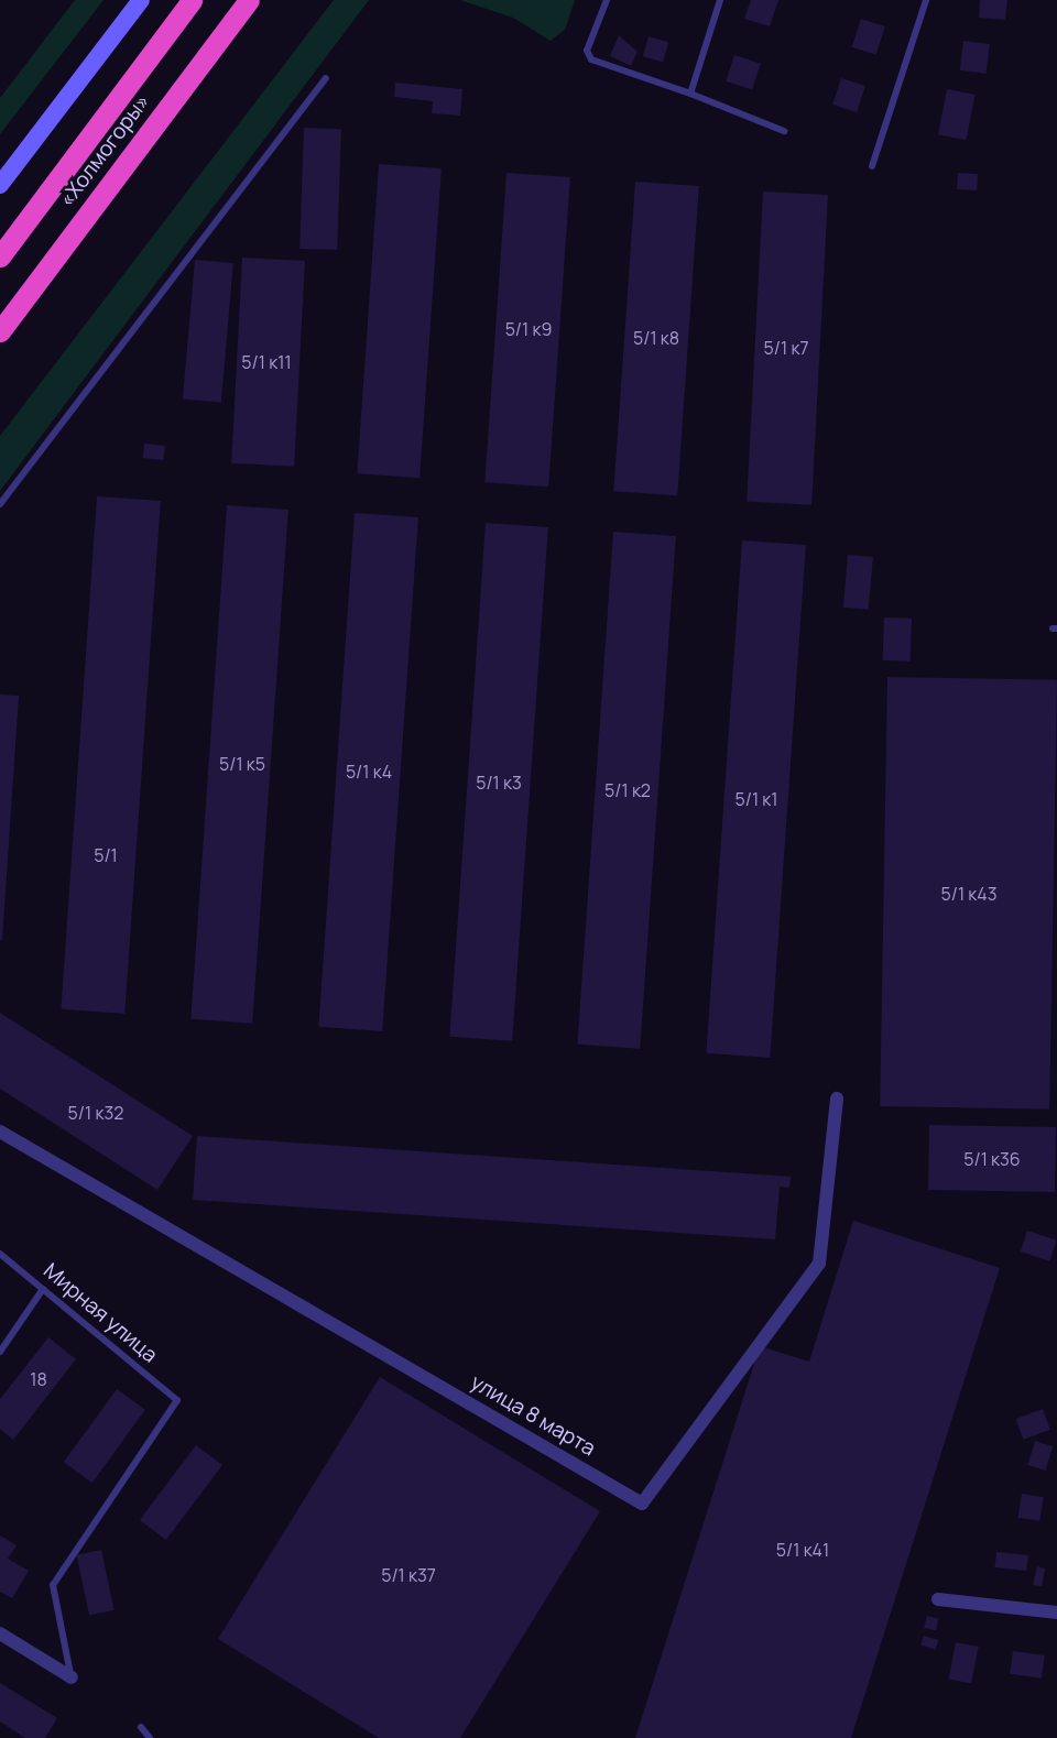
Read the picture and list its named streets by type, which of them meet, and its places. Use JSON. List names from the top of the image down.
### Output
{
  "streets": {
    "highway": ["«Холмогоры»"],
    "street": ["улица 8 марта"],
    "lane": ["Мирная улица"]
  },
  "house_numbers": [
    "5/1 к9",
    "5/1 к8",
    "5/1 к7",
    "5/1 к11",
    "5/1 к5",
    "5/1 к4",
    "5/1 к3",
    "5/1 к2",
    "5/1 к1",
    "5/1",
    "5/1 к43",
    "5/1 к32",
    "5/1 к36",
    "18",
    "5/1 к41",
    "5/1 к37"
  ]
}
